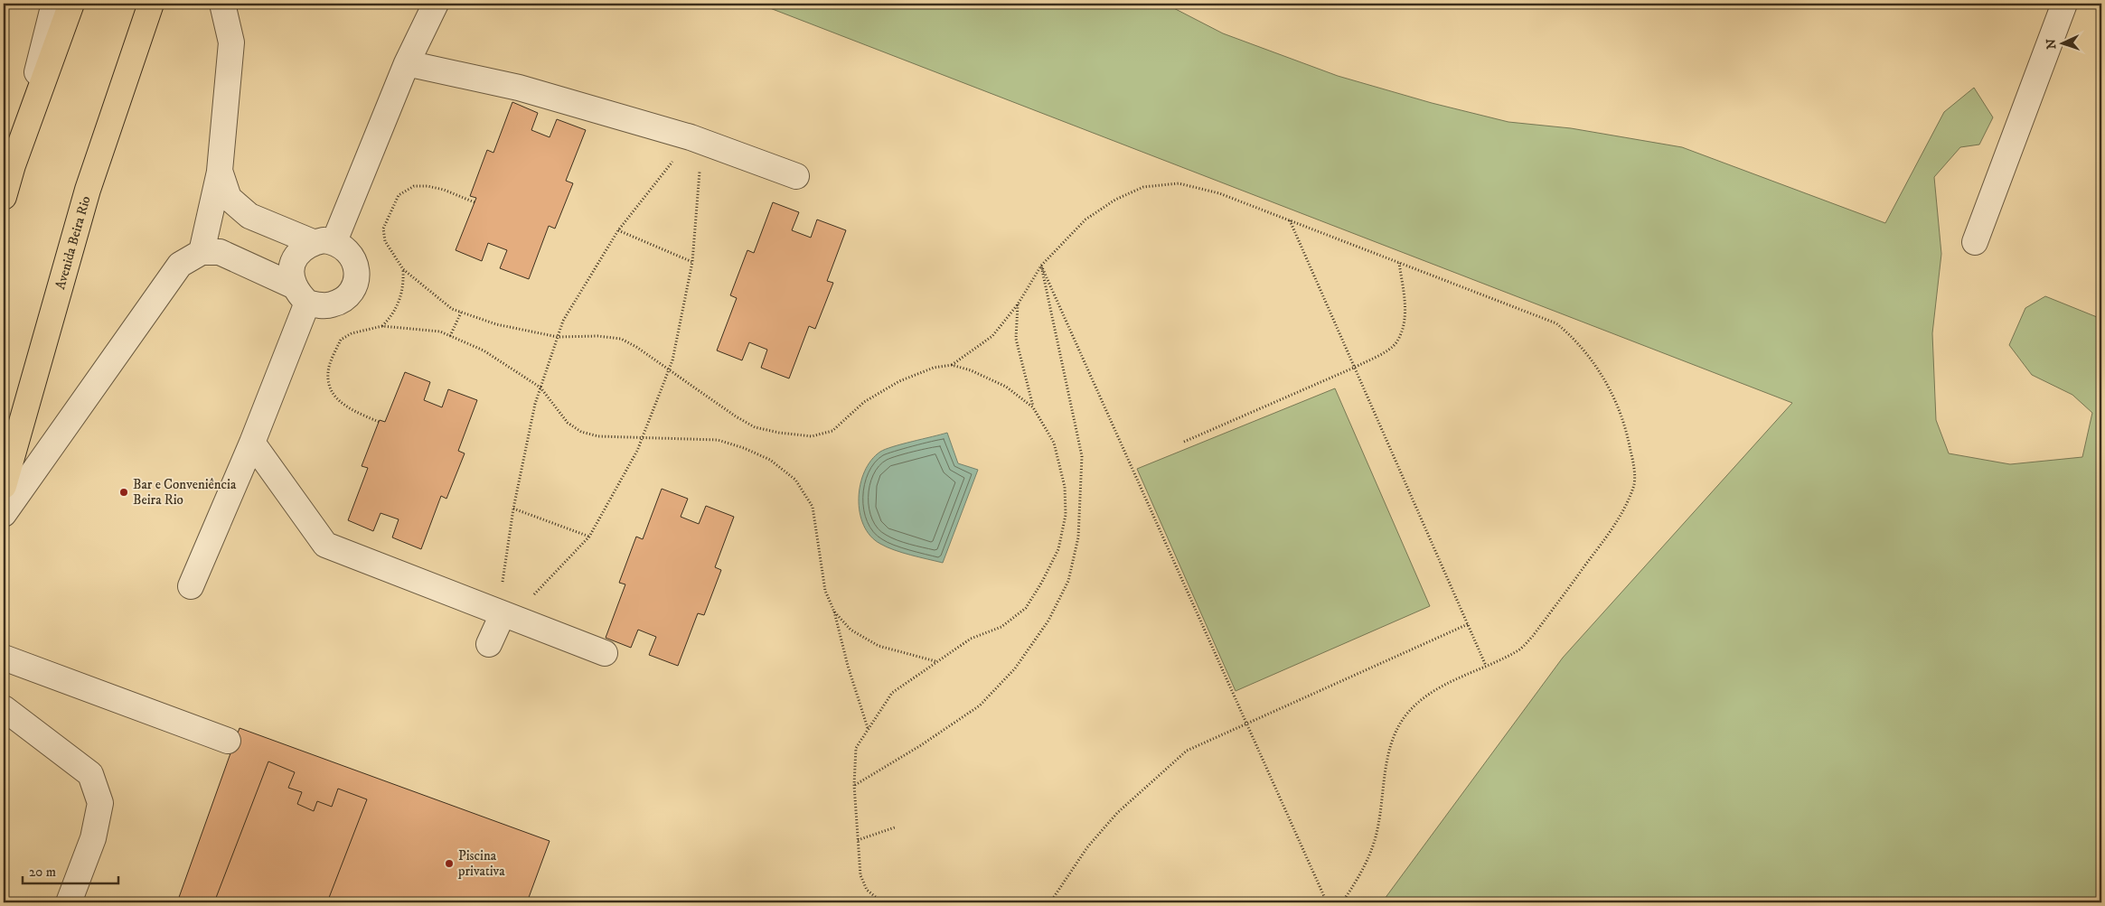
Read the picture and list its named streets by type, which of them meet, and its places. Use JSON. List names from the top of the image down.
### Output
{
  "streets": {
    "main road": ["Avenida Beira Rio"]
  },
  "places": ["Bar e Conveniência Beira Rio", "Piscina privativa"],
  "scale_bar": "20 m",
  "north": "left"
}
